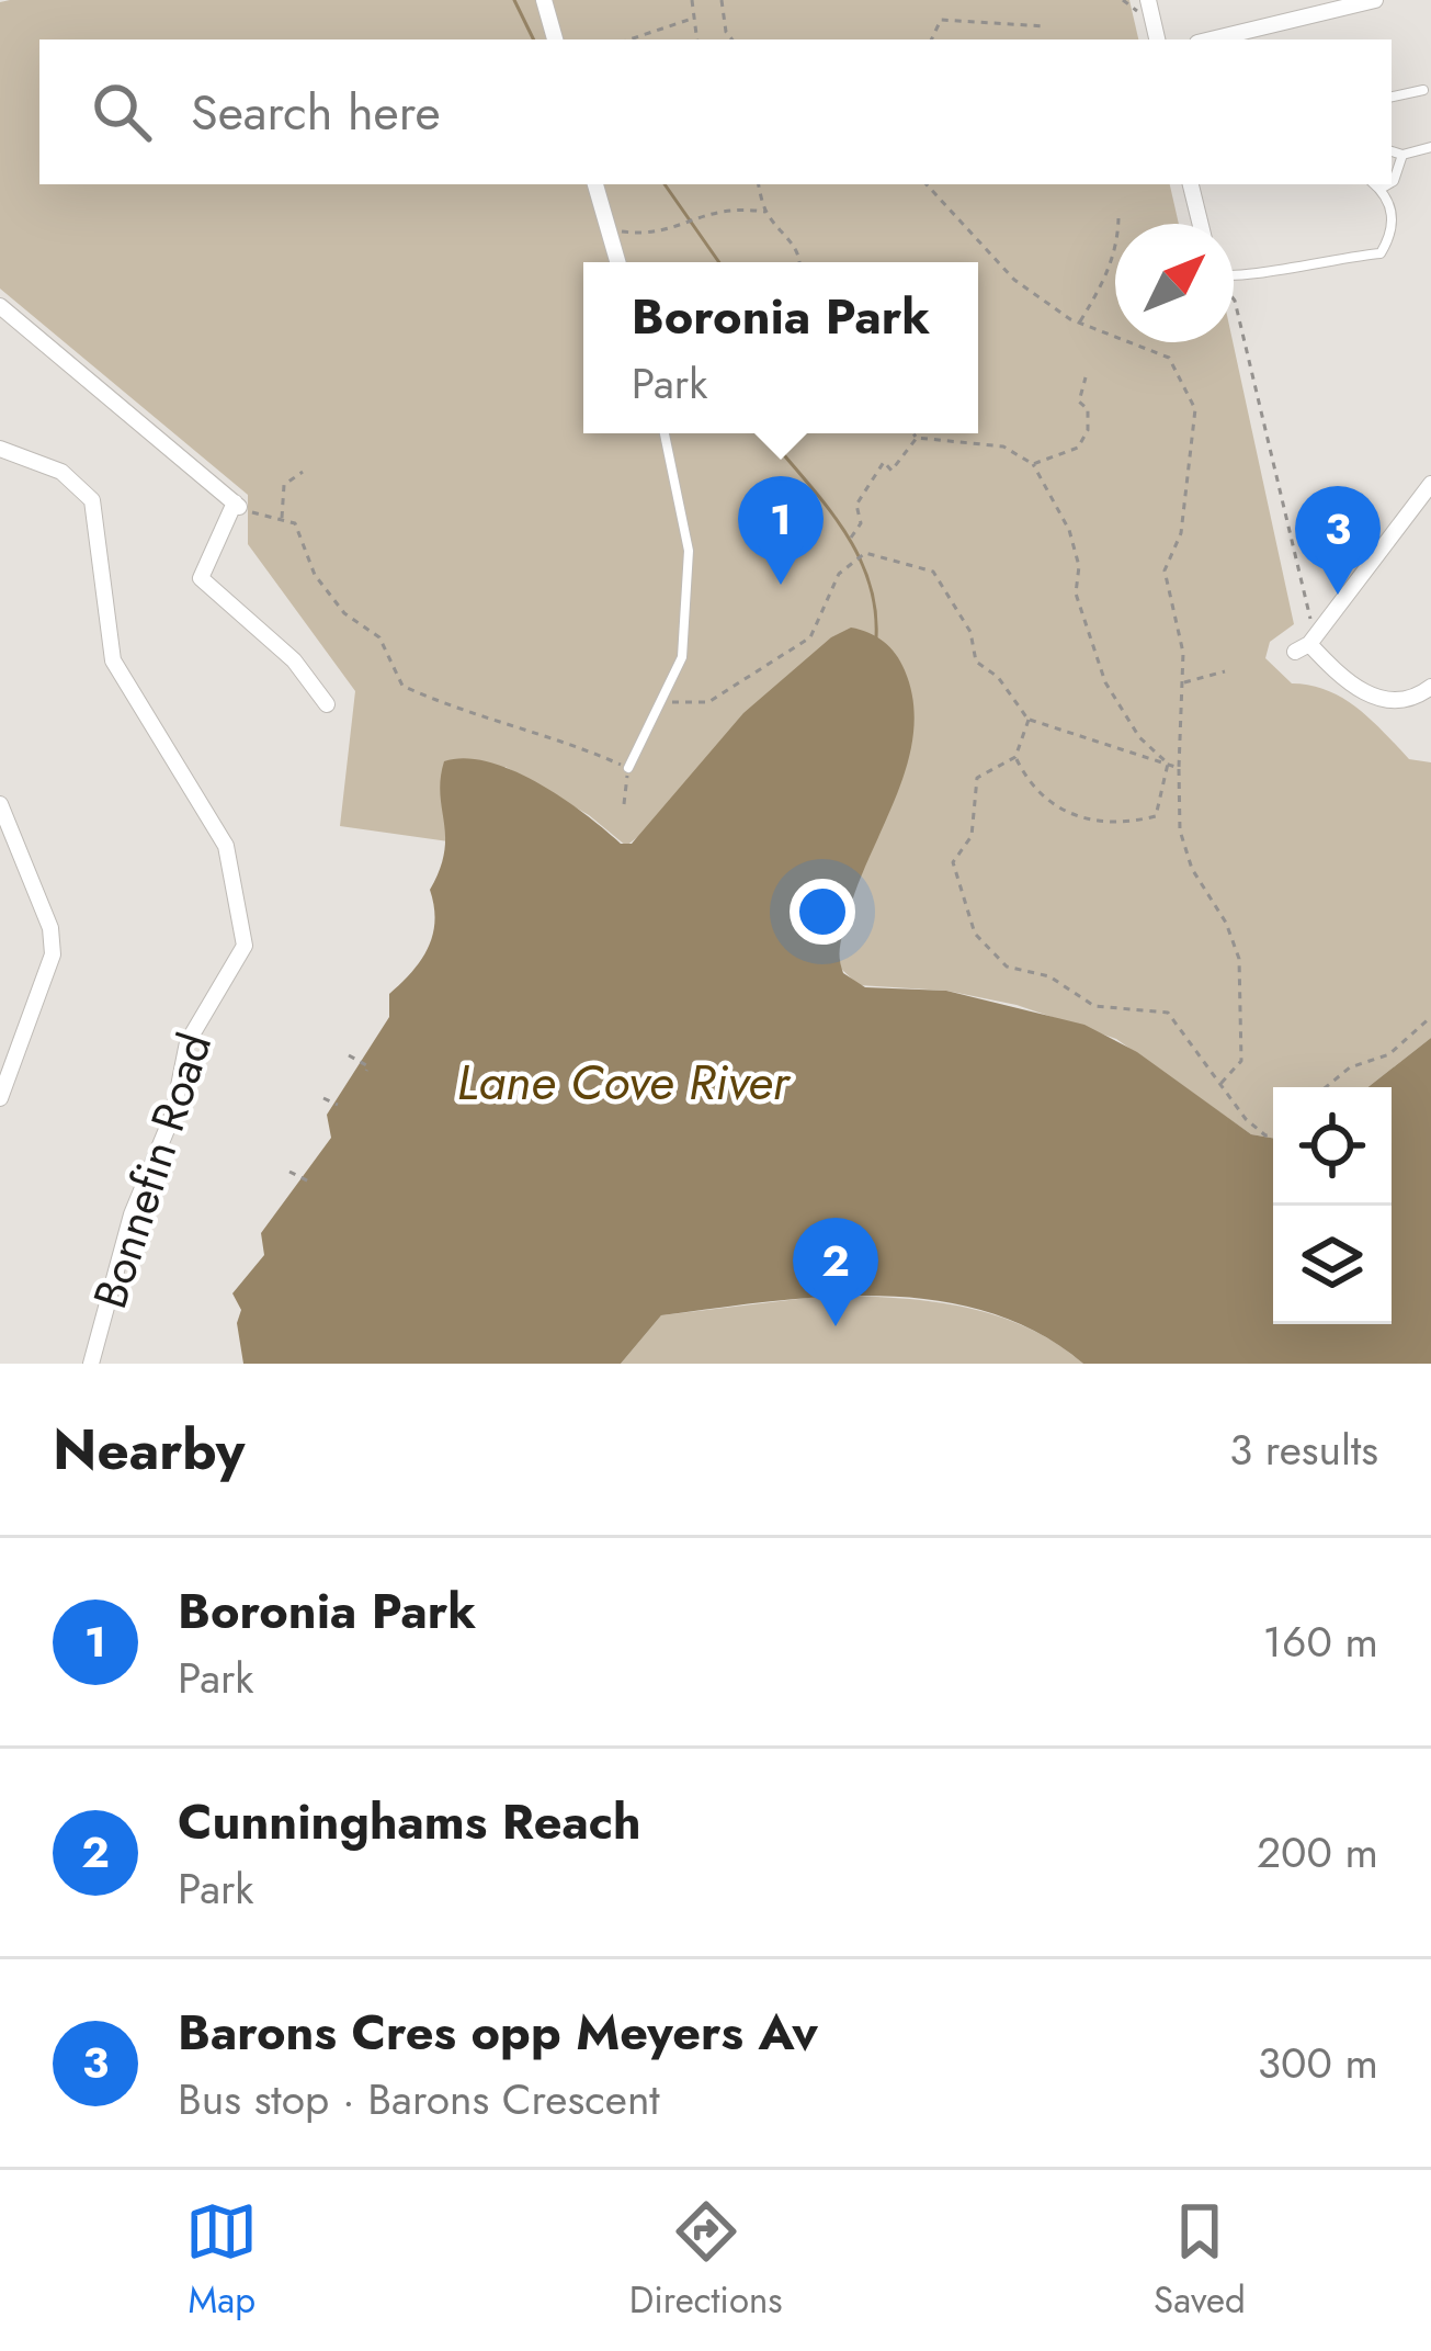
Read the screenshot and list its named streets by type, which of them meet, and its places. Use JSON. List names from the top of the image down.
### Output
{
  "streets": {
    "street": ["Bonnefin Road"]
  },
  "water": ["Lane Cove River"],
  "north": "top right",
  "page": {
    "search": "Search here",
    "popup": ["Boronia Park", "Park"],
    "pins": ["1", "3", "2"],
    "heading": ["Nearby", "3 results"],
    "list": [
      {
        "mark": "1",
        "name": "Boronia Park",
        "note": "Park",
        "value": "160 m"
      },
      {
        "mark": "2",
        "name": "Cunninghams Reach",
        "note": "Park",
        "value": "200 m"
      },
      {
        "mark": "3",
        "name": "Barons Cres opp Meyers Av",
        "note": "Bus stop · Barons Crescent",
        "value": "300 m"
      }
    ],
    "nav": ["Map", "Directions", "Saved"]
  }
}
